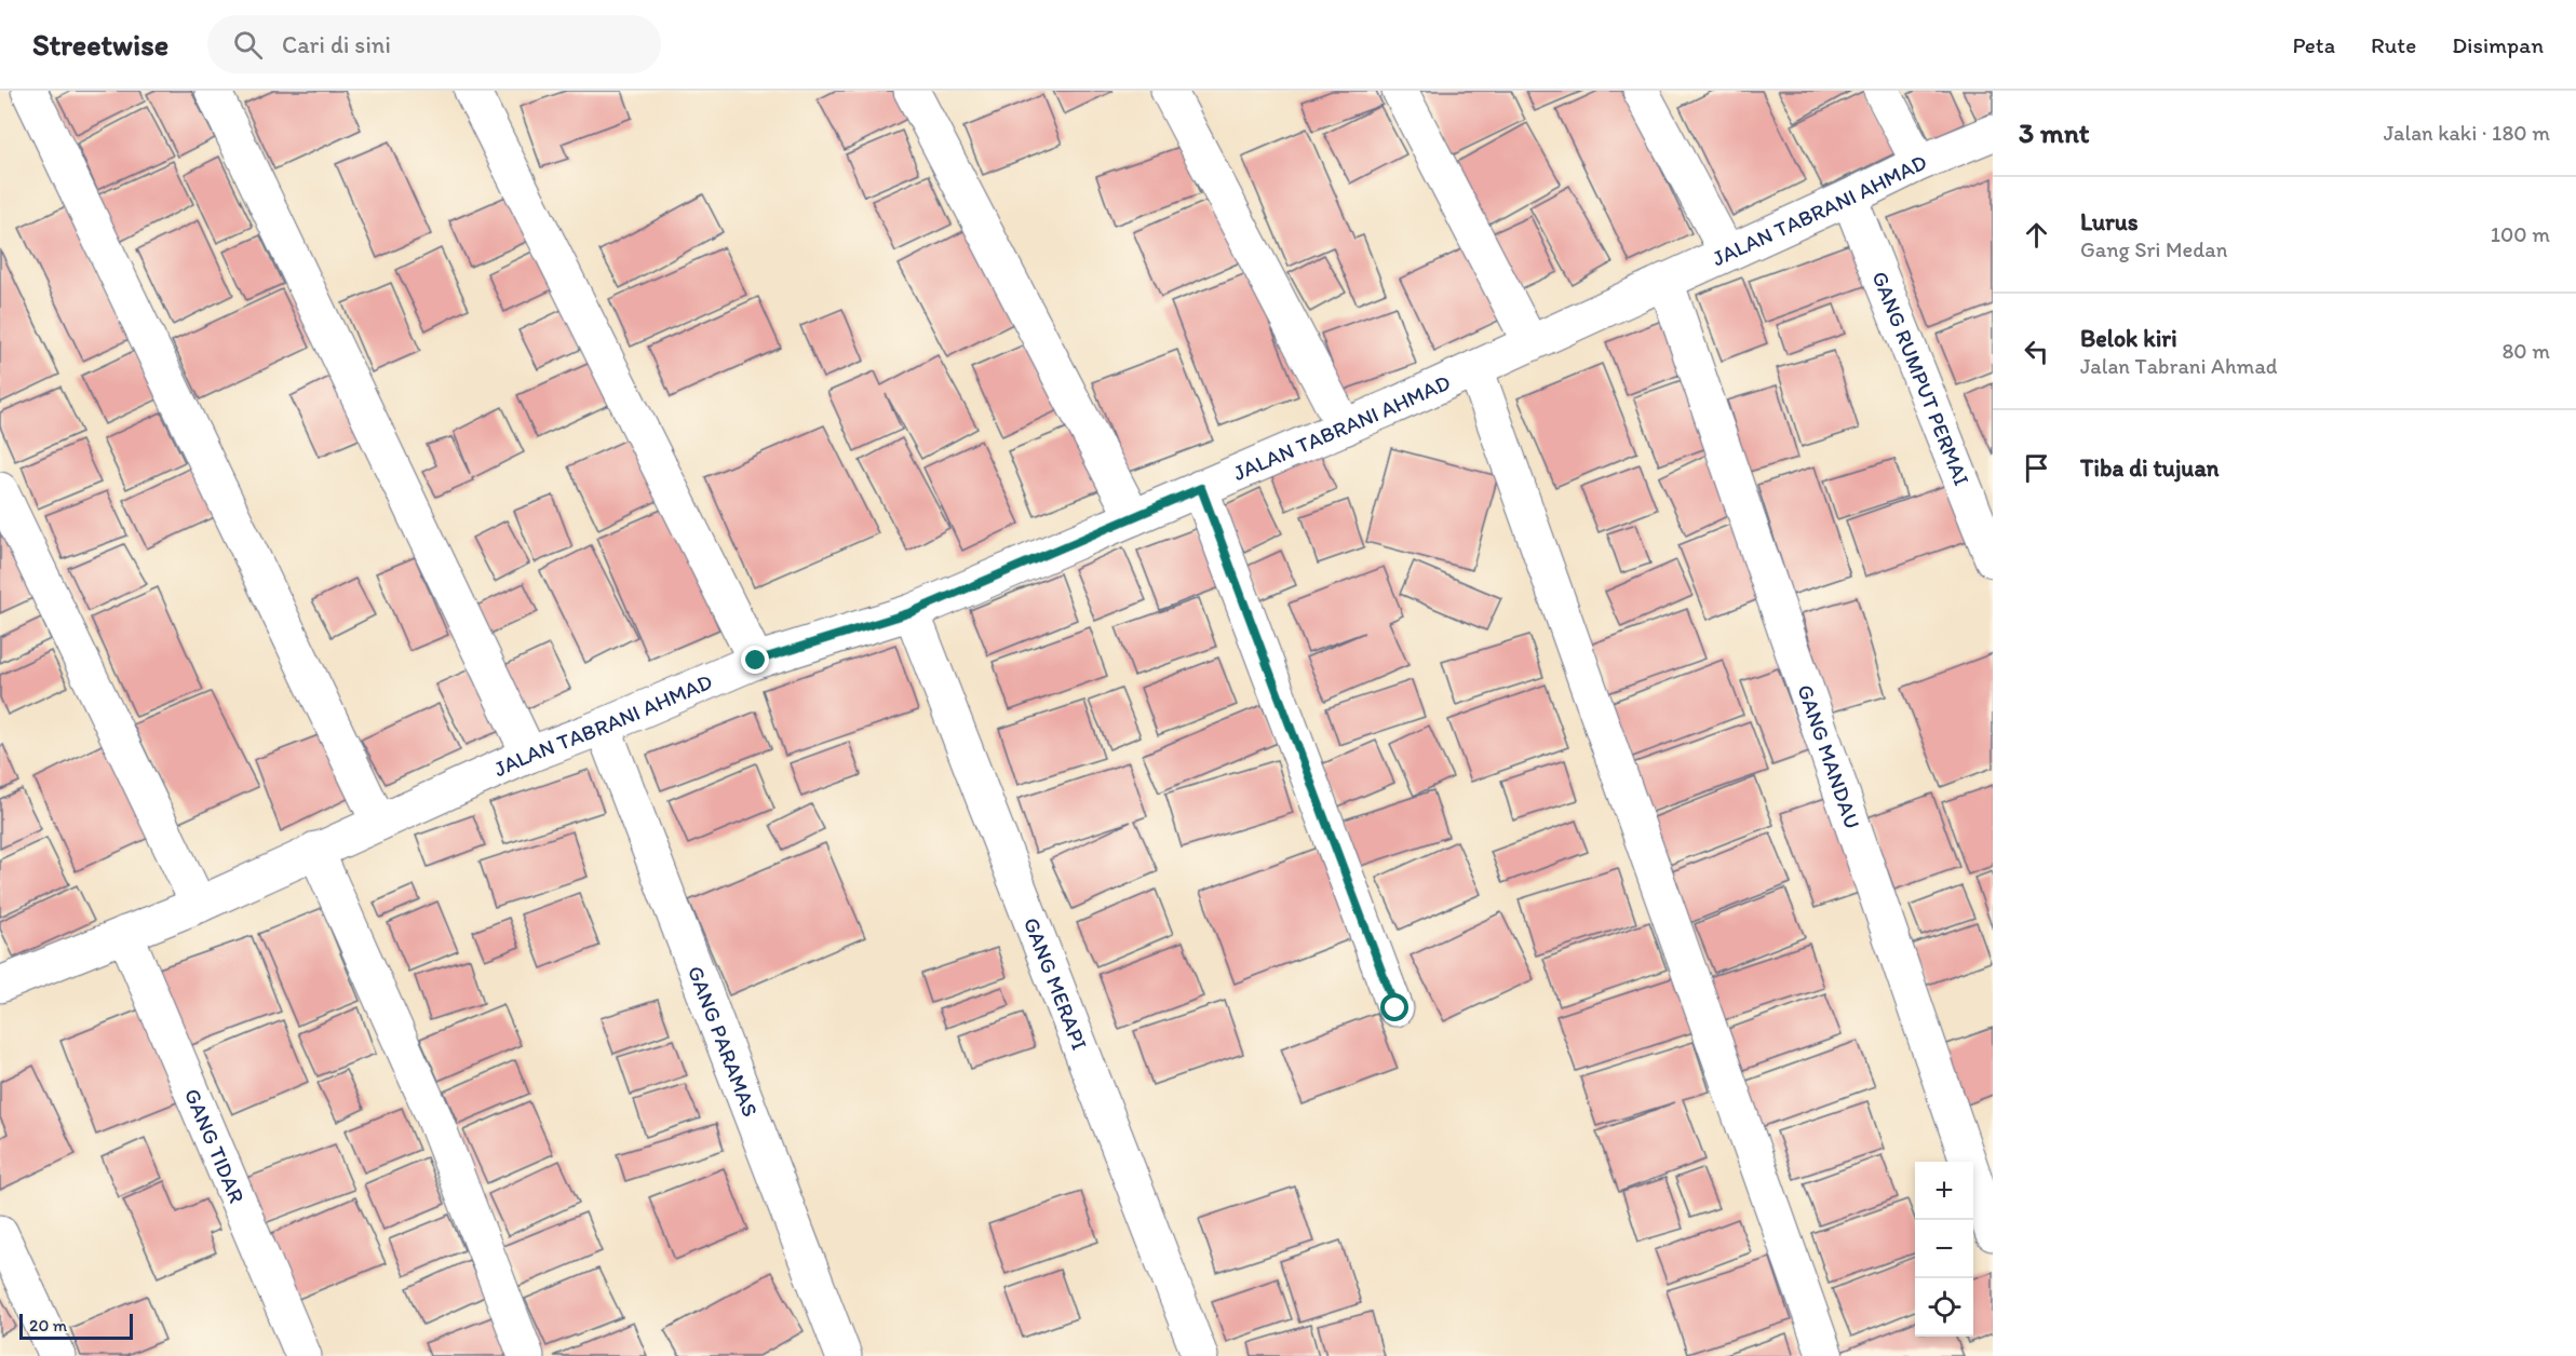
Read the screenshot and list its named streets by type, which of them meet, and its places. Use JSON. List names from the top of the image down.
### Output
{
  "streets": {
    "street": [
      "JALAN TABRANI AHMAD",
      "GANG RUMPUT PERMAI",
      "GANG MANDAU",
      "GANG MERAPI",
      "GANG PARAMAS",
      "GANG TIDAR"
    ]
  },
  "crossings": [
    ["JALAN TABRANI AHMAD", "GANG RUMPUT PERMAI"],
    ["JALAN TABRANI AHMAD", "GANG MANDAU"],
    ["JALAN TABRANI AHMAD", "GANG MERAPI"],
    ["JALAN TABRANI AHMAD", "GANG PARAMAS"],
    ["JALAN TABRANI AHMAD", "GANG TIDAR"]
  ],
  "scale_bar": "20 m",
  "page": {
    "header": "Streetwise",
    "search": "Cari di sini",
    "nav": ["Peta", "Rute", "Disimpan"],
    "heading": ["3 mnt", "Jalan kaki · 180 m"],
    "list": [
      ["Lurus", "Gang Sri Medan", "100 m"],
      ["Belok kiri", "Jalan Tabrani Ahmad", "80 m"],
      "Tiba di tujuan"
    ],
    "map_buttons": ["+", "−"],
    "scale": "20 m"
  }
}
